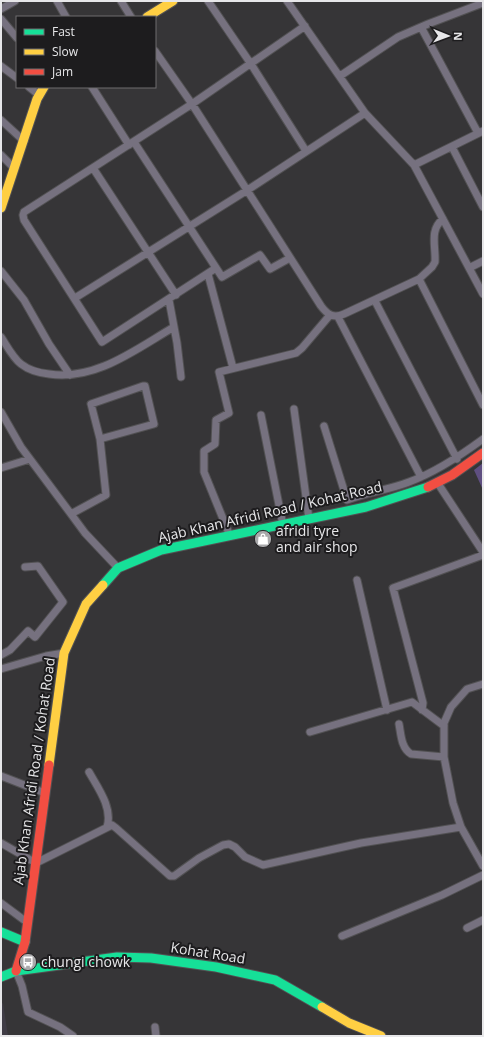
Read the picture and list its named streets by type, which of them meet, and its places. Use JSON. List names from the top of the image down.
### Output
{
  "streets": {
    "main road": ["Ajab Khan Afridi Road / Kohat Road", "Kohat Road"]
  },
  "crossings": [
    ["Ajab Khan Afridi Road / Kohat Road", "Kohat Road"]
  ],
  "places": {
    "shop": ["afridi tyre and air shop"],
    "bus stop": ["chungi chowk"]
  },
  "legend": ["Fast", "Slow", "Jam"],
  "north": "right"
}
